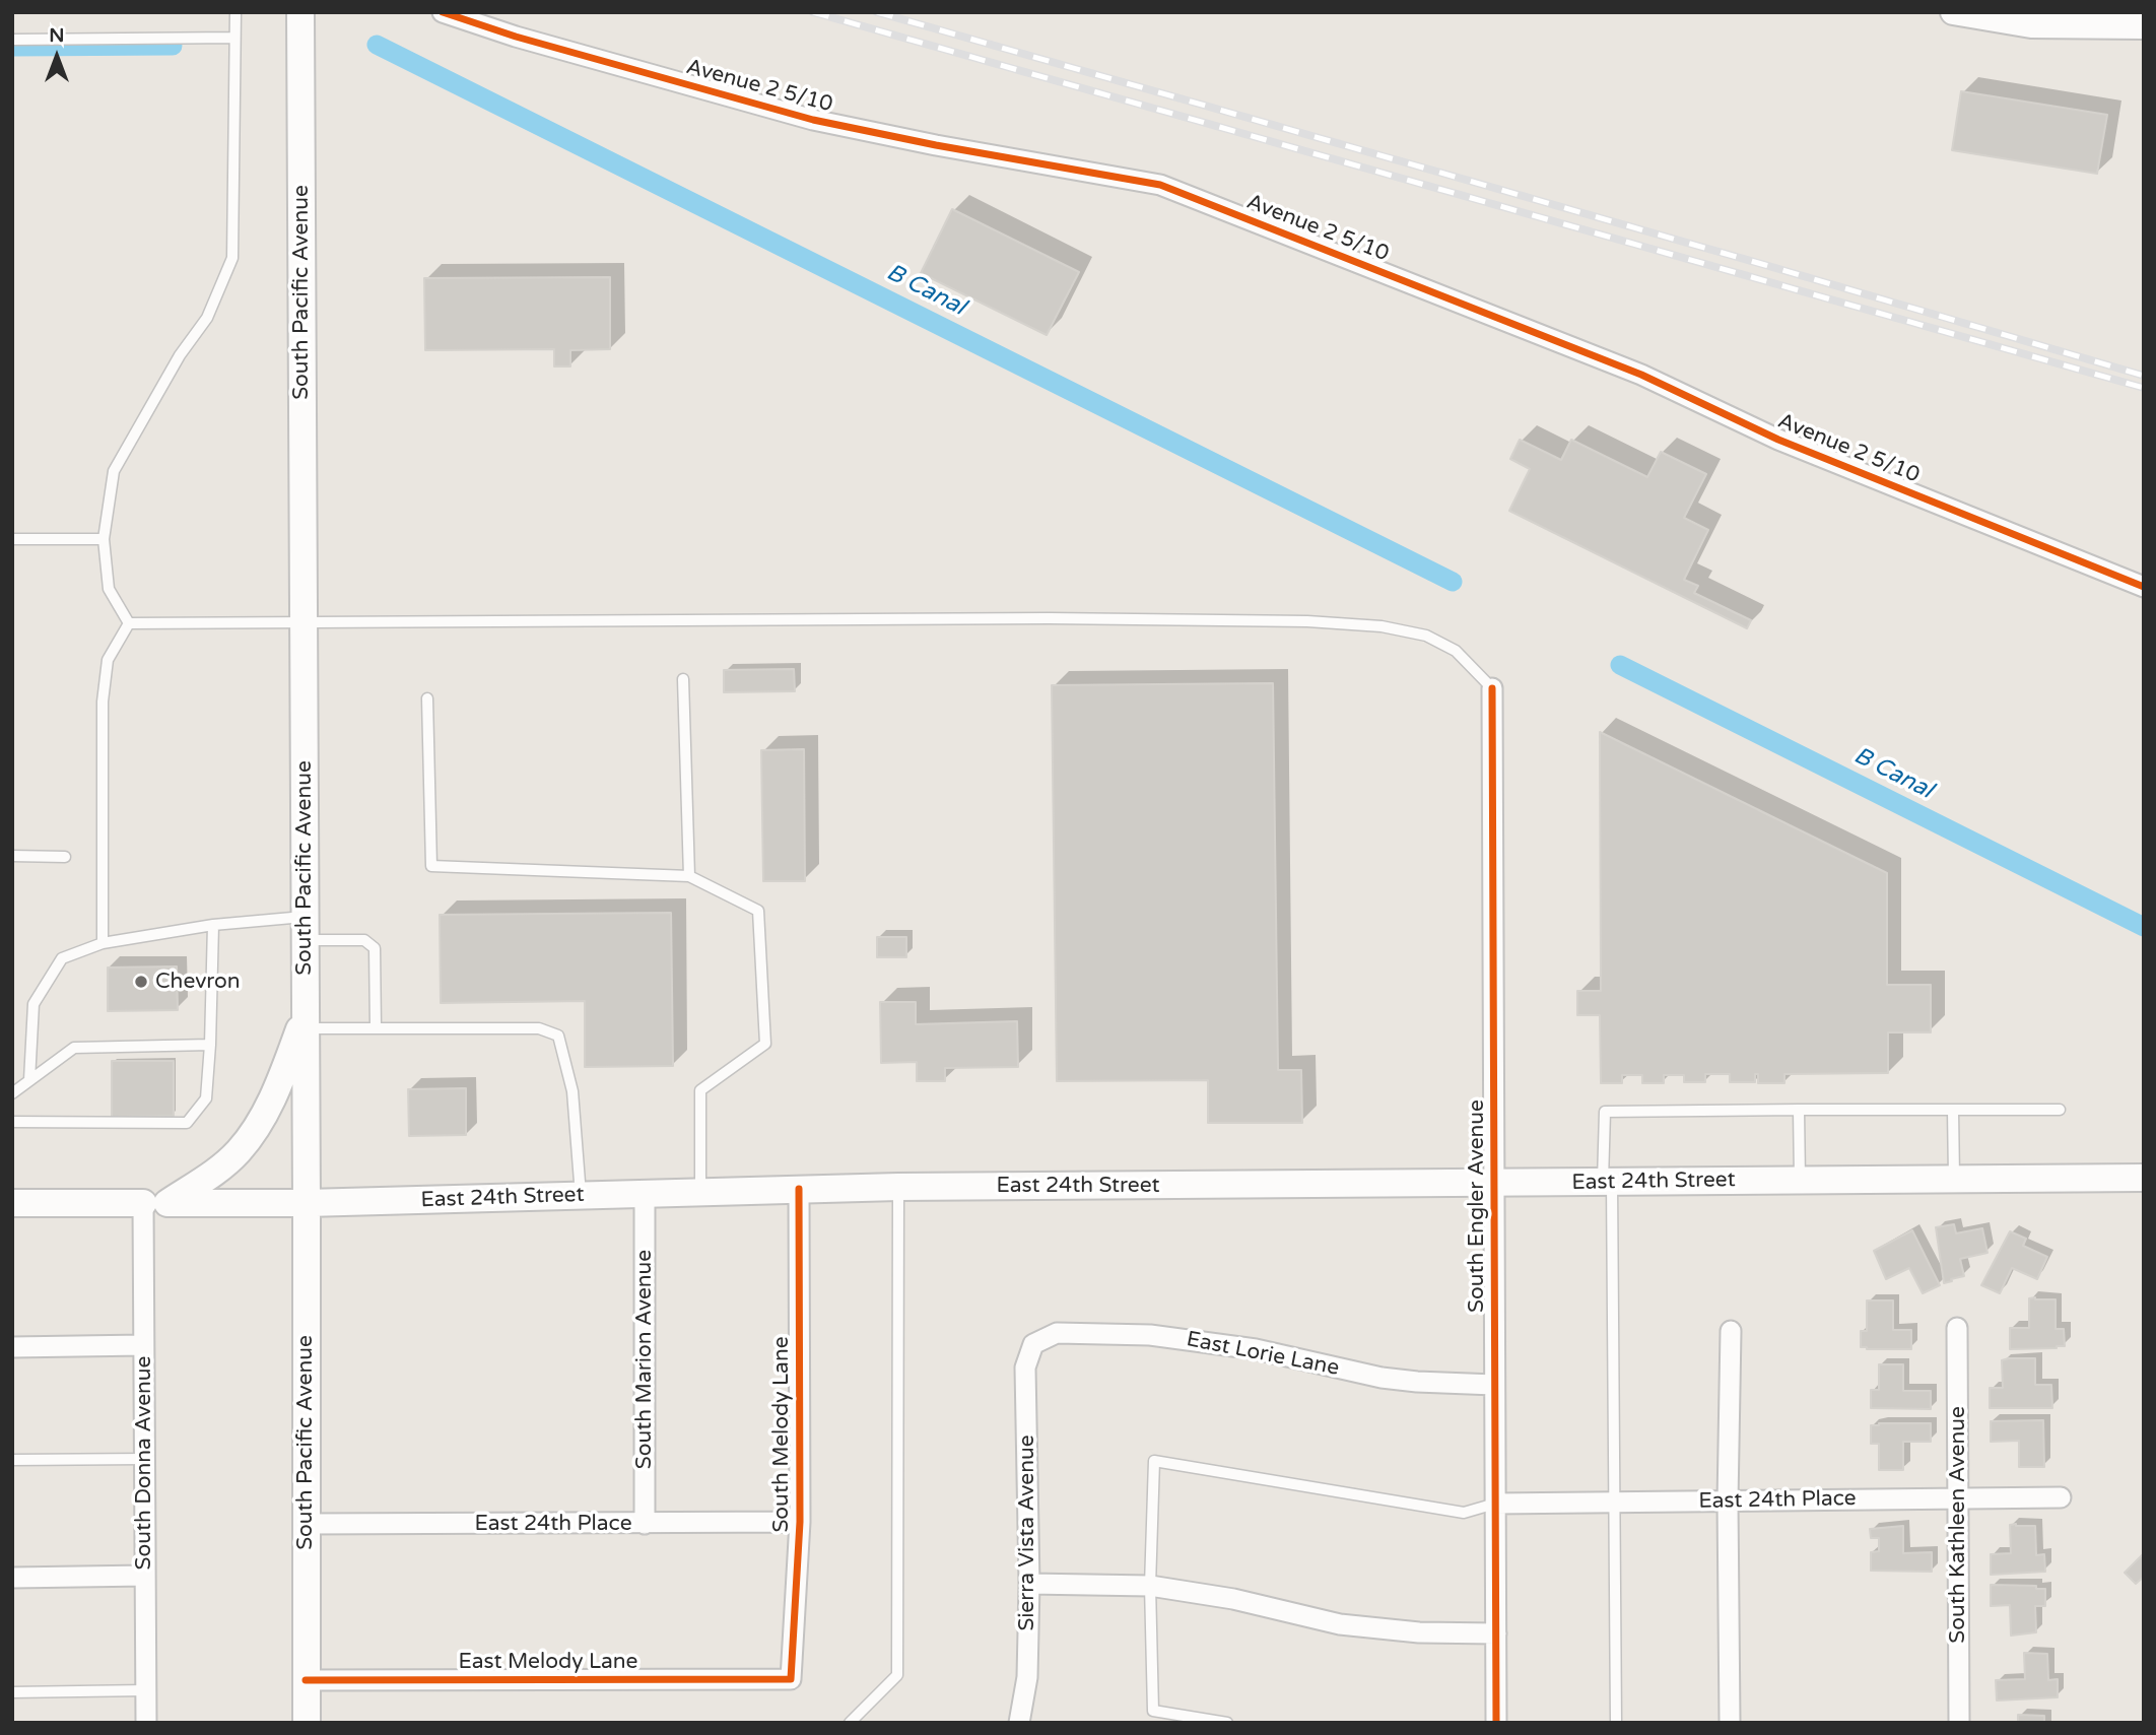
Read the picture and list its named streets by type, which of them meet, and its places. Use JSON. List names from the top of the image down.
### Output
{
  "streets": {
    "main road": ["South Pacific Avenue", "East 24th Street"],
    "street": [
      "Avenue 2 5/10",
      "South Engler Avenue",
      "East Lorie Lane",
      "South Marion Avenue",
      "South Melody Lane",
      "South Donna Avenue",
      "East 24th Place",
      "South Kathleen Avenue",
      "Sierra Vista Avenue",
      "East Melody Lane"
    ]
  },
  "crossings": [
    ["South Pacific Avenue", "East 24th Street"],
    ["South Pacific Avenue", "East 24th Place"],
    ["South Pacific Avenue", "East Melody Lane"],
    ["East 24th Street", "South Engler Avenue"],
    ["East 24th Street", "South Marion Avenue"],
    ["East 24th Street", "South Melody Lane"],
    ["East 24th Street", "South Donna Avenue"],
    ["South Engler Avenue", "East Lorie Lane"],
    ["South Engler Avenue", "East 24th Place"],
    ["East Lorie Lane", "Sierra Vista Avenue"],
    ["South Marion Avenue", "East 24th Place"],
    ["South Melody Lane", "East 24th Place"],
    ["South Melody Lane", "East Melody Lane"],
    ["East 24th Place", "South Kathleen Avenue"]
  ],
  "water": ["B Canal"],
  "places": ["Chevron"],
  "north": "top"
}
